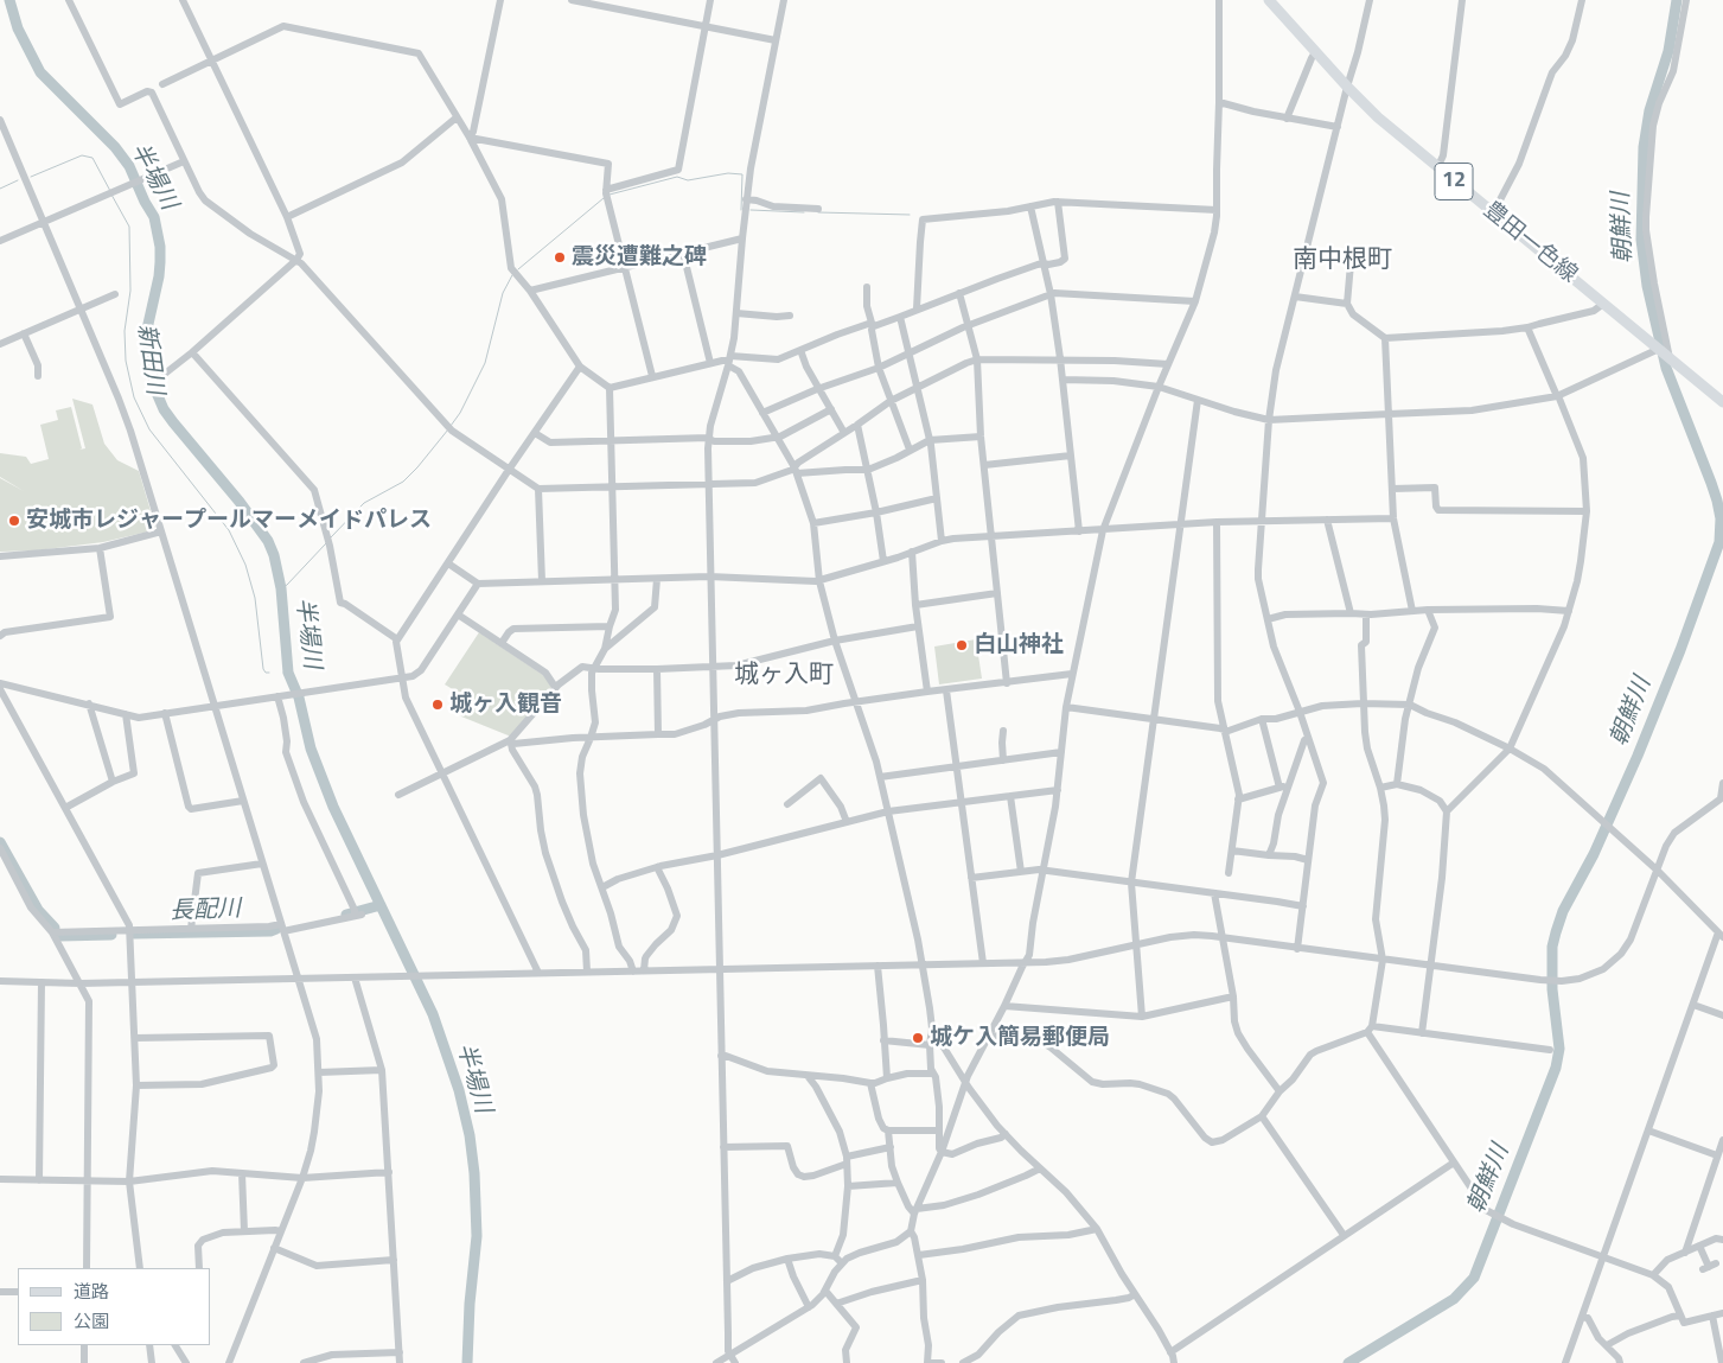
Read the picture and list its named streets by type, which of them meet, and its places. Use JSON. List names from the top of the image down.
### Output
{
  "streets": {
    "main road": ["12", "豊田一色線"]
  },
  "districts": ["南中根町", "城ヶ入町"],
  "water": [
    "半場川",
    "朝鮮川",
    "新田川",
    "長配川"
  ],
  "places": [
    "震災遭難之碑",
    "安城市レジャープールマーメイドパレス",
    "白山神社",
    "城ヶ入観音",
    "城ケ入簡易郵便局"
  ],
  "legend": ["道路", "公園"]
}
